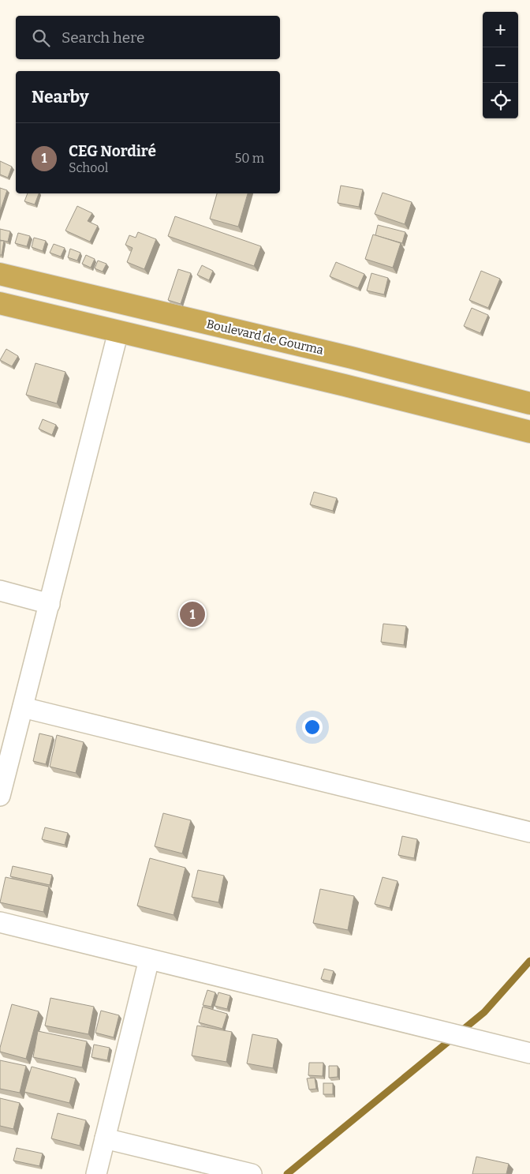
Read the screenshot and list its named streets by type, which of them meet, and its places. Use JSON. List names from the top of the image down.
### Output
{
  "streets": {
    "highway": ["Boulevard de Gourma"]
  },
  "page": {
    "map_buttons": ["+", "−"],
    "search": "Search here",
    "heading": "Nearby",
    "list": [
      {
        "mark": "1",
        "name": "CEG Nordiré",
        "note": "School",
        "value": "50 m"
      }
    ],
    "pins": "1"
  }
}
